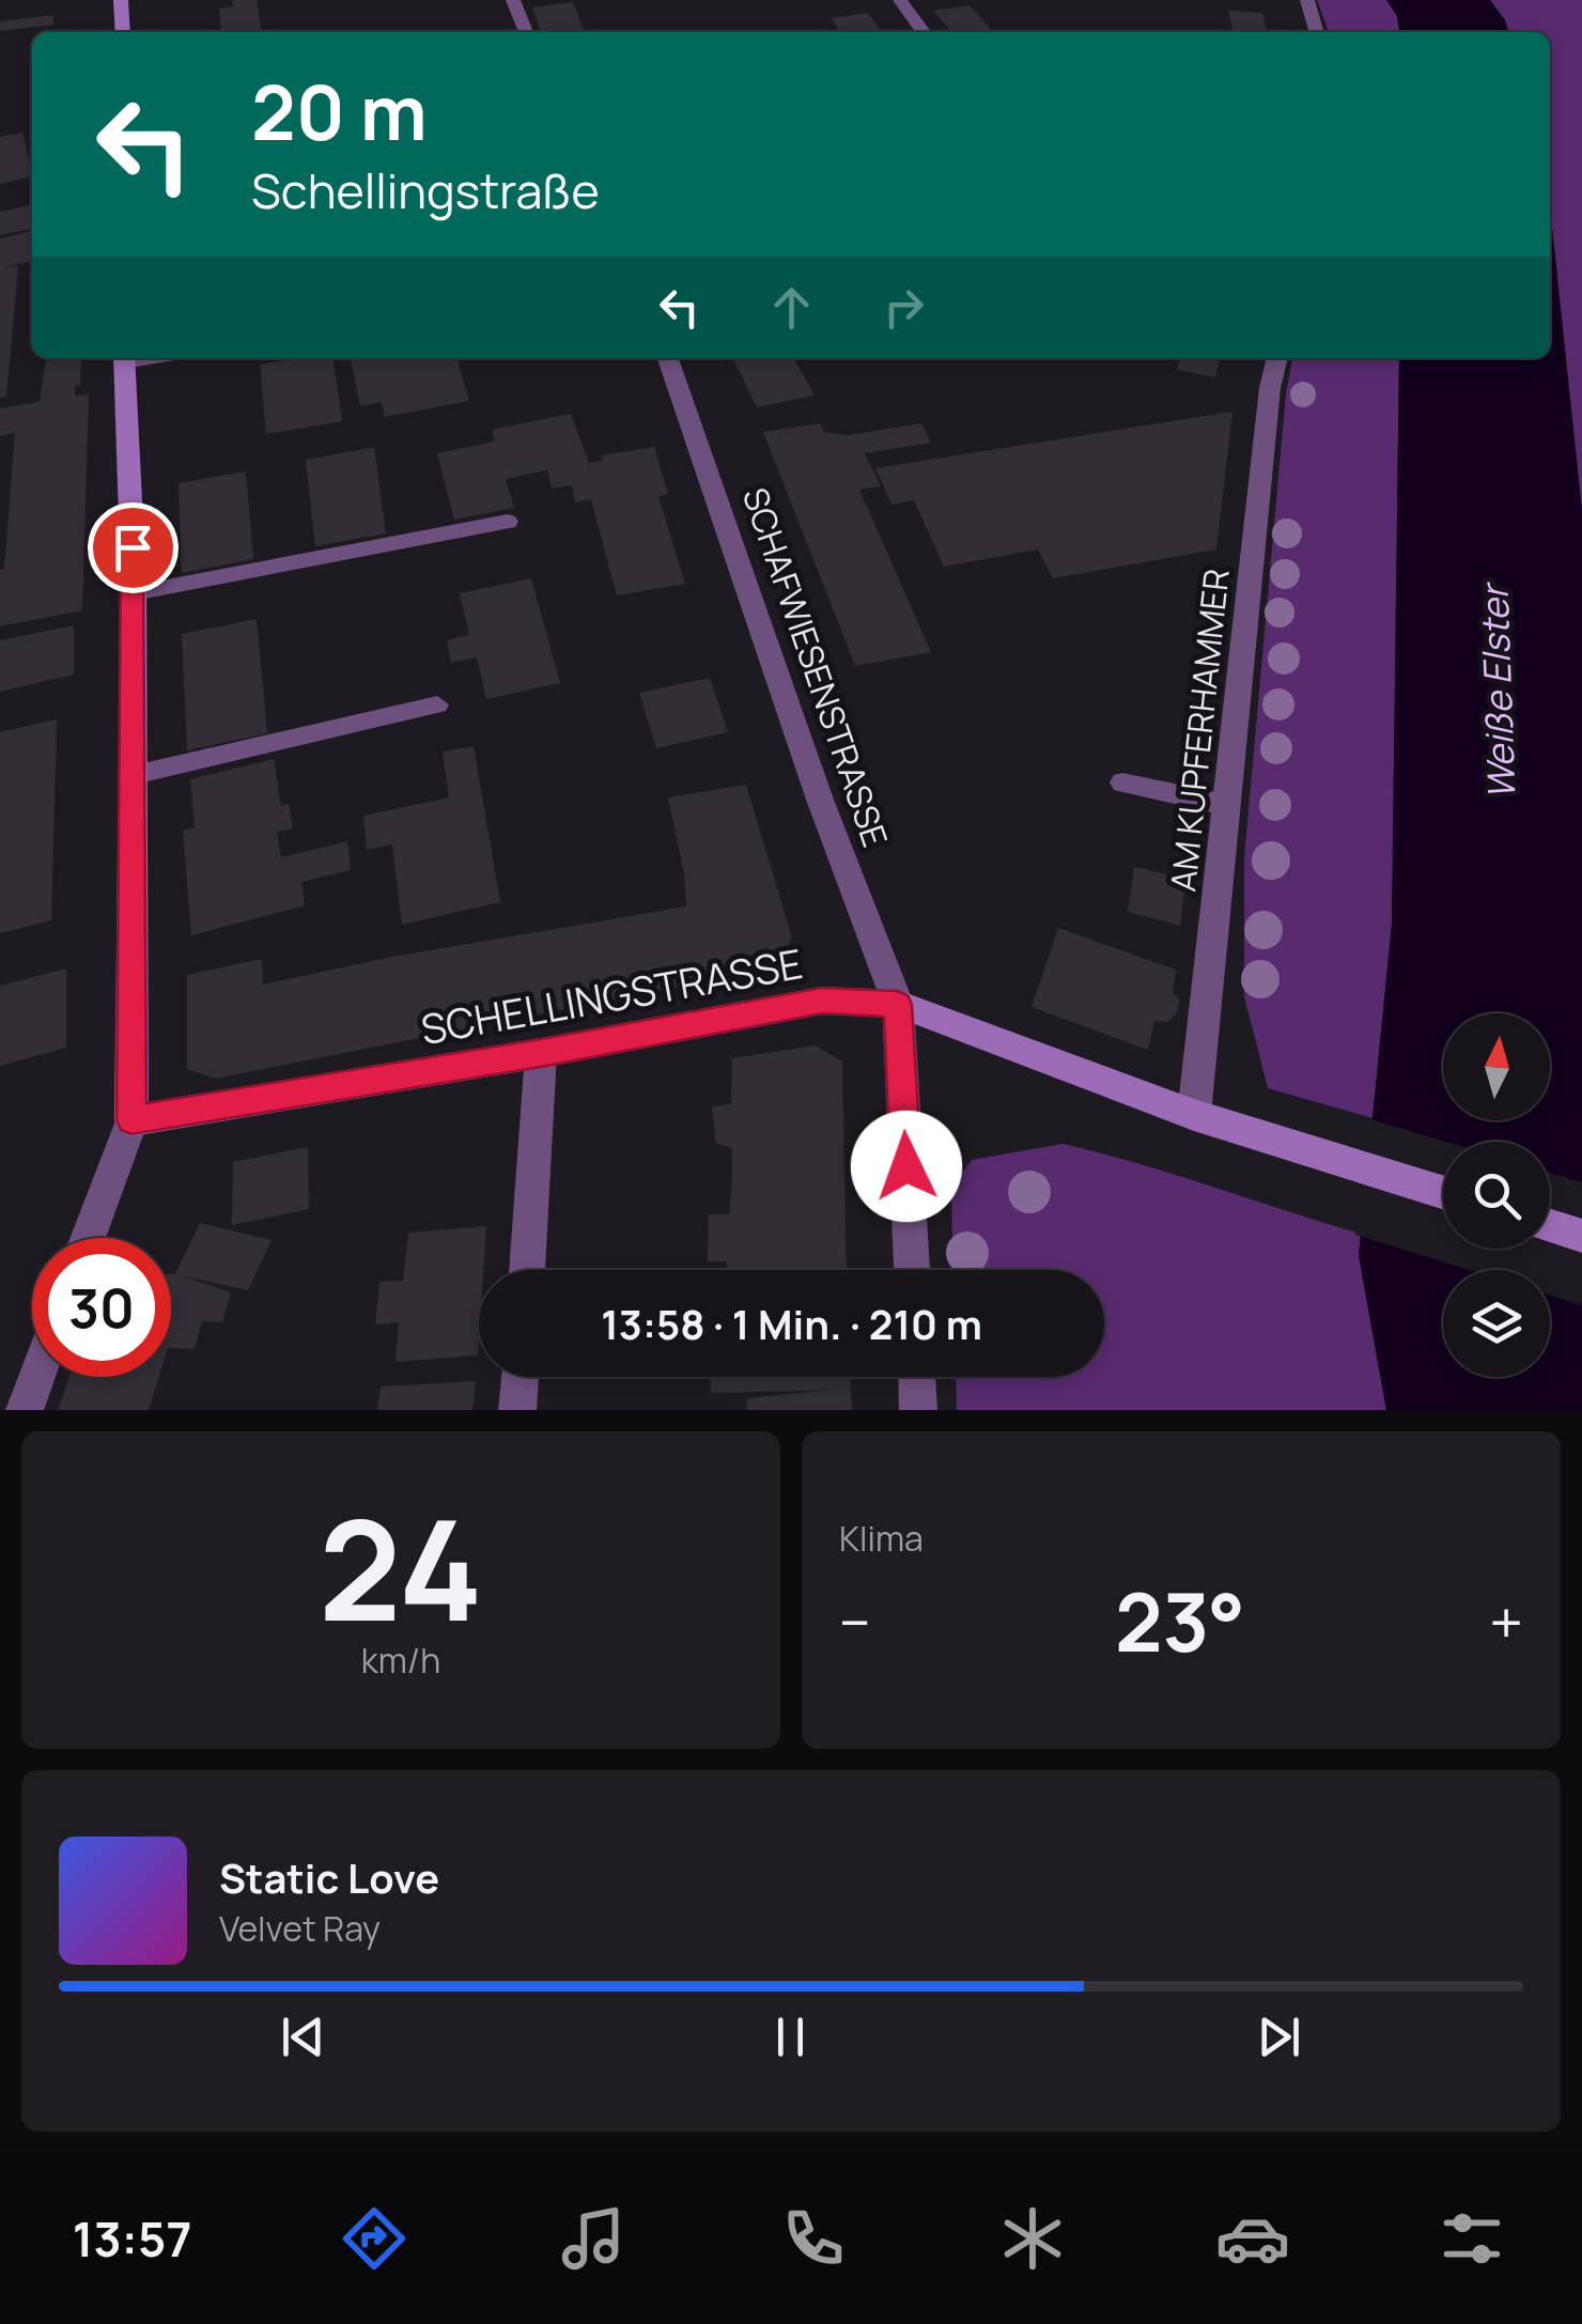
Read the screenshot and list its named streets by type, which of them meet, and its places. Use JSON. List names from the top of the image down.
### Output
{
  "streets": {
    "main road": ["SCHELLINGSTRASSE"],
    "street": ["SCHAFWIESENSTRASSE", "AM KUPFERHAMMER"]
  },
  "crossings": [
    ["SCHAFWIESENSTRASSE", "SCHELLINGSTRASSE"],
    ["AM KUPFERHAMMER", "SCHELLINGSTRASSE"]
  ],
  "water": ["Weiße Elster"],
  "north": "top",
  "page": {
    "turn": ["20 m", "Schellingstraße"],
    "limit": "30",
    "trip": "13:58 · 1 Min. · 210 m",
    "tile": [
      ["24", "km/h"],
      "Klima"
    ],
    "heat": ["−", "23°", "+"],
    "song": ["Static Love", "Velvet Ray"],
    "tabs": "13:57"
  }
}
